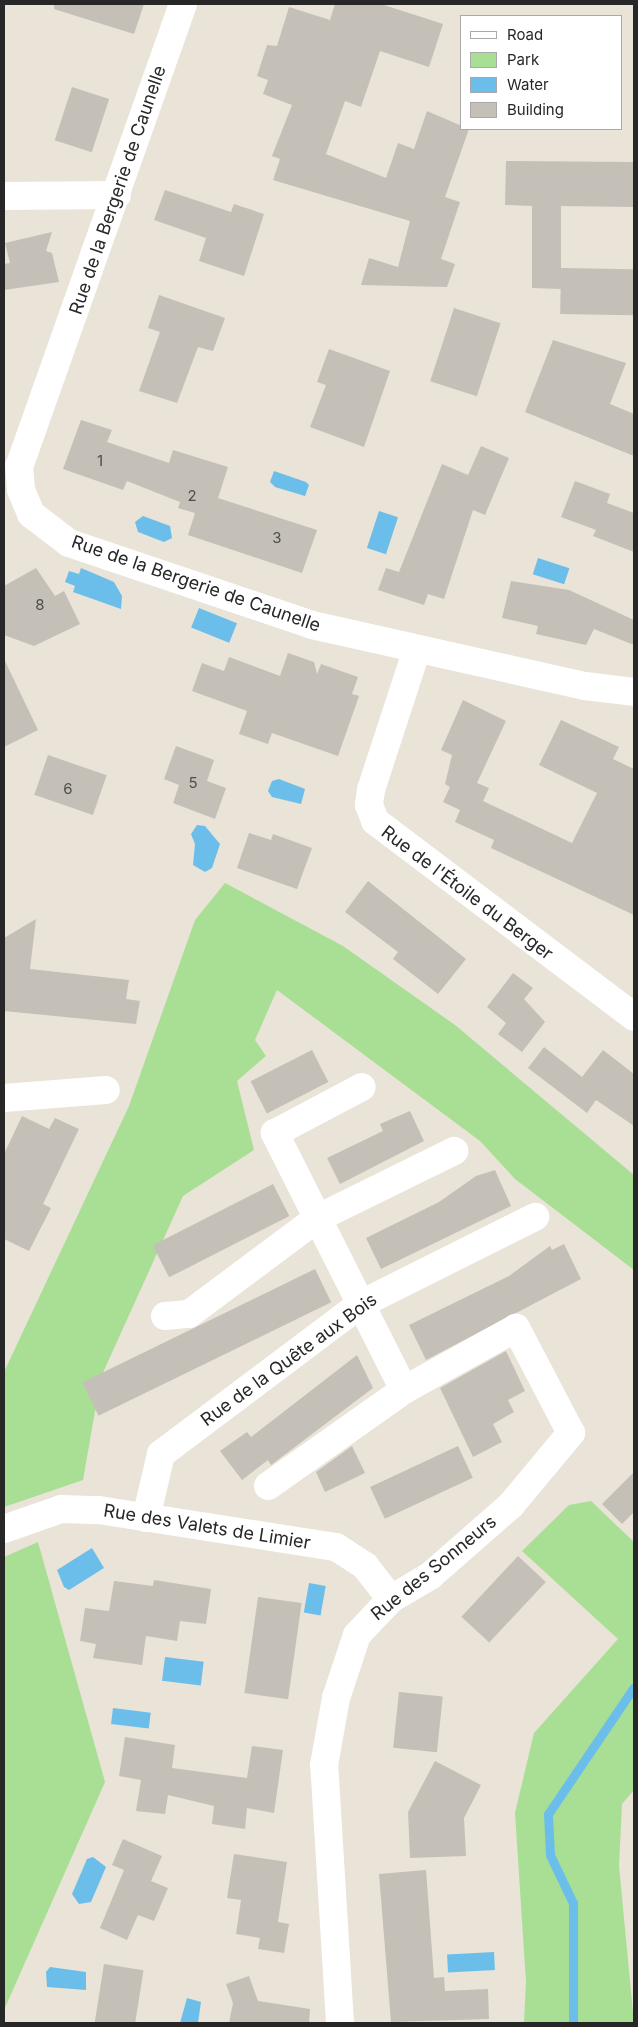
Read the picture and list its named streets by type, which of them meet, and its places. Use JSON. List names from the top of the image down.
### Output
{
  "streets": {
    "street": [
      "Rue de la Bergerie de Caunelle",
      "Rue de l'Étoile du Berger",
      "Rue de la Quête aux Bois",
      "Rue des Valets de Limier",
      "Rue des Sonneurs"
    ]
  },
  "crossings": [
    ["Rue de la Bergerie de Caunelle", "Rue de l'Étoile du Berger"],
    ["Rue de la Quête aux Bois", "Rue des Valets de Limier"],
    ["Rue des Valets de Limier", "Rue des Sonneurs"]
  ],
  "house_numbers": [
    "1",
    "2",
    "3",
    "8",
    "5",
    "6"
  ],
  "legend": [
    "Road",
    "Park",
    "Water",
    "Building"
  ]
}
